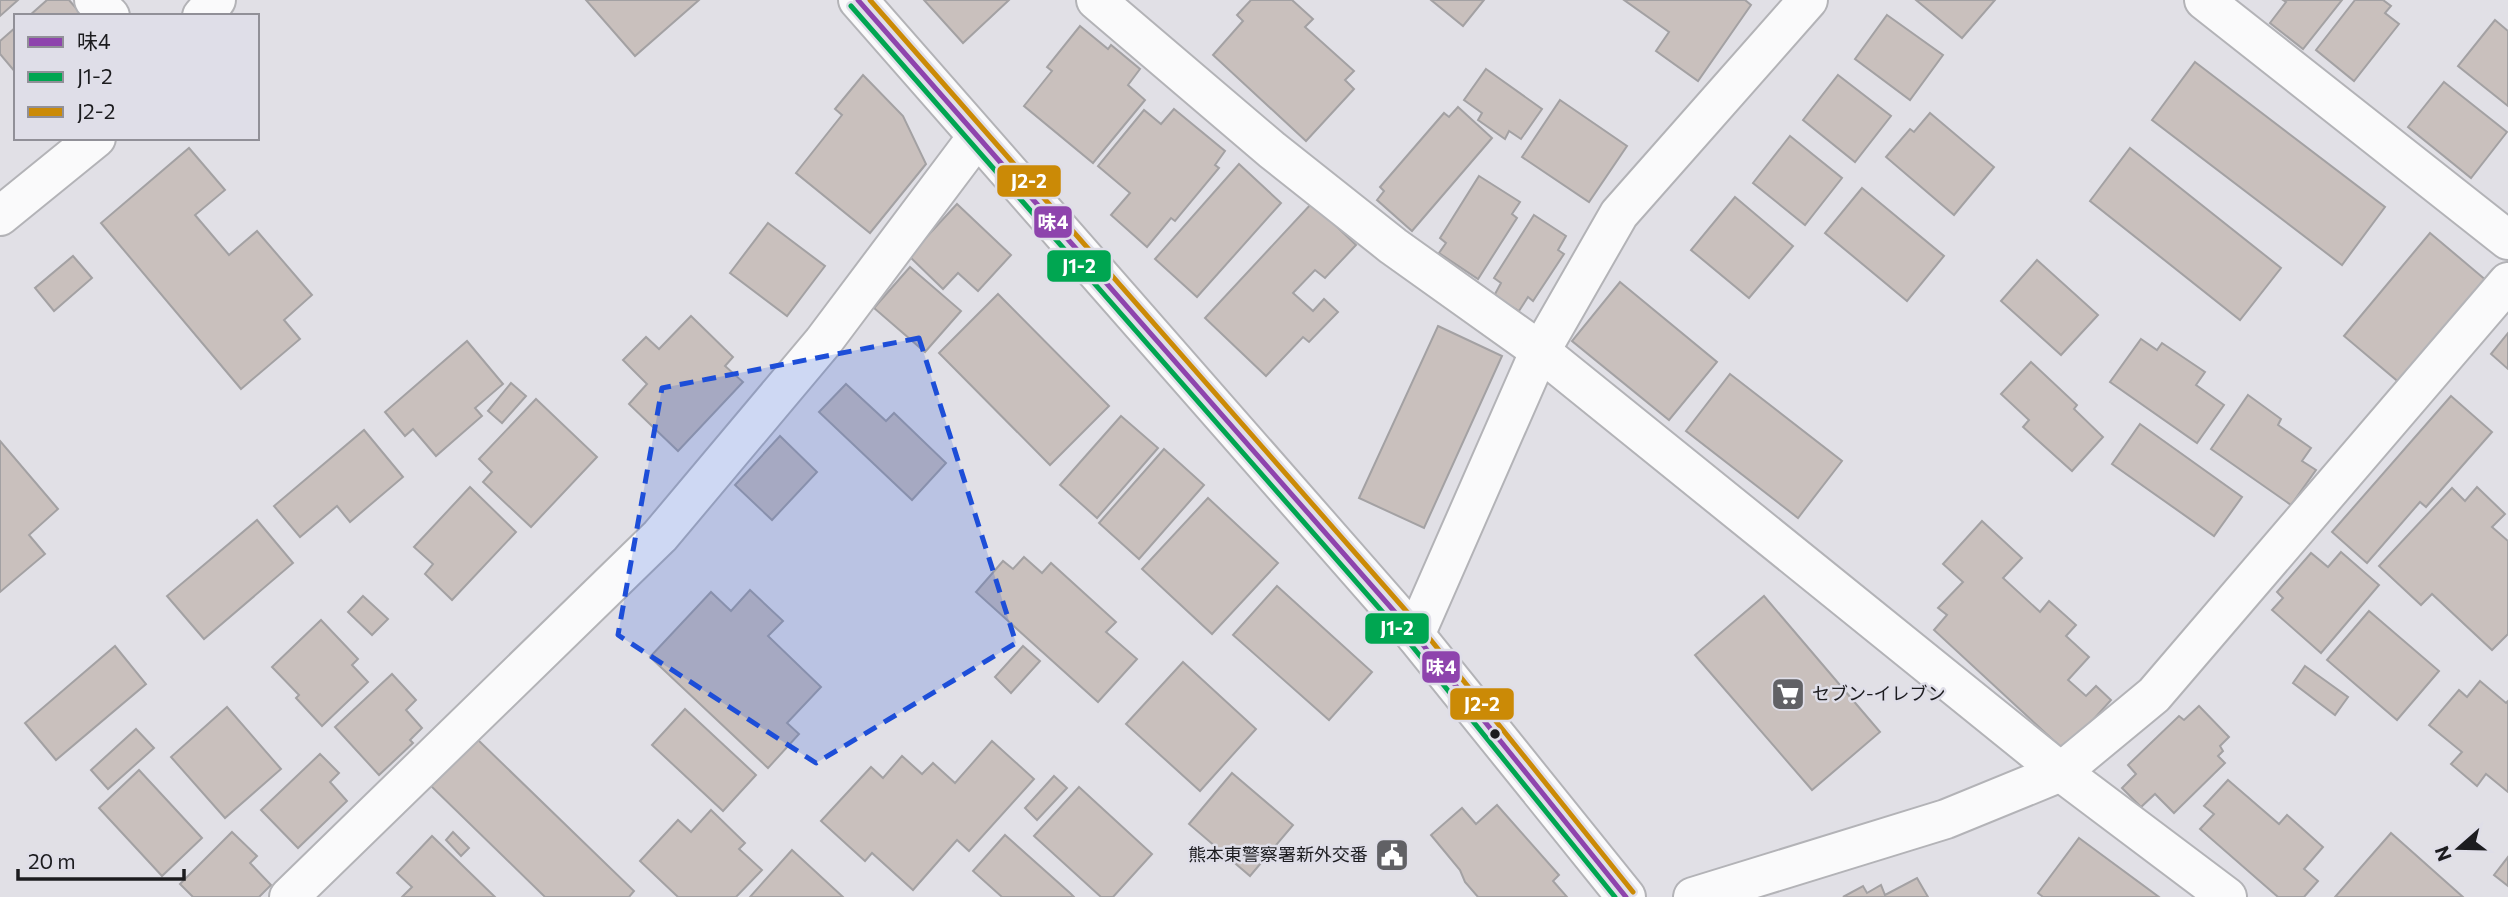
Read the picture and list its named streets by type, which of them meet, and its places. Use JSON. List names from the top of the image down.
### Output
{
  "places": {
    "supermarket": ["セブン-イレブン"],
    "public building": ["熊本東警察署新外交番"]
  },
  "lines": ["transit line 味4", "transit line J2-2", "transit line J1-2"],
  "legend": ["味4", "J1-2", "J2-2"],
  "scale_bar": "20 m",
  "north": "left"
}
